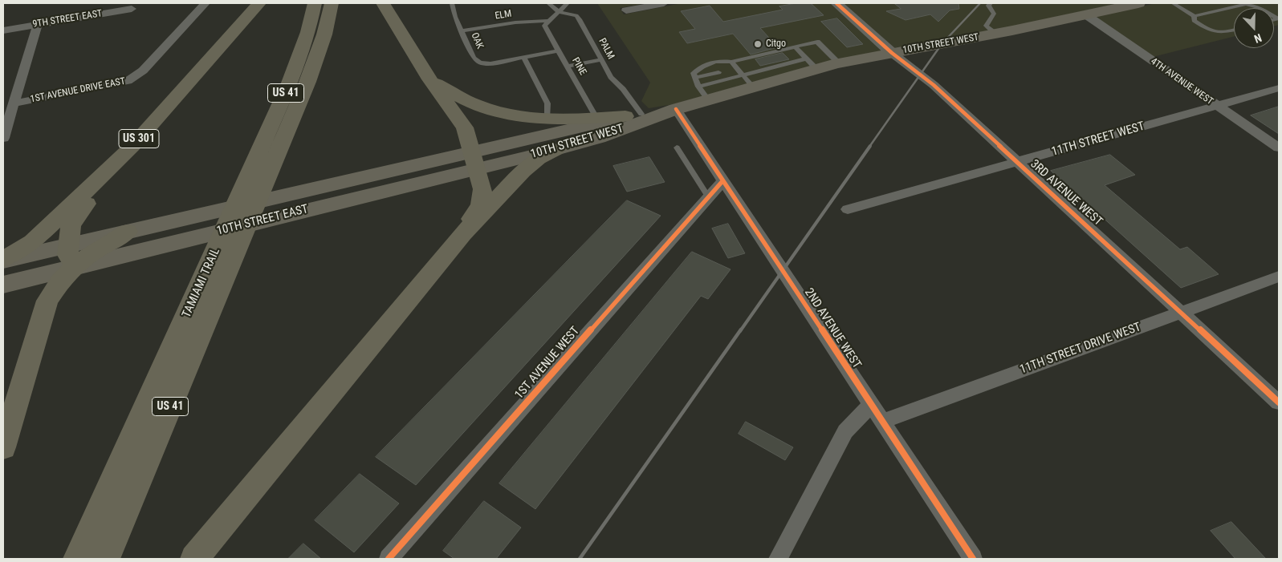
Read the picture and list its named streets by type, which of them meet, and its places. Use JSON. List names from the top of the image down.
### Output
{
  "streets": {
    "highway": ["US 41", "US 301", "TAMIAMI TRAIL"],
    "main road": ["10TH STREET WEST", "10TH STREET EAST"],
    "street": [
      "9TH STREET EAST",
      "4TH AVENUE WEST",
      "1ST AVENUE DRIVE EAST",
      "11TH STREET WEST",
      "3RD AVENUE WEST",
      "2ND AVENUE WEST",
      "11TH STREET DRIVE WEST",
      "1ST AVENUE WEST"
    ],
    "lane": [
      "ELM",
      "OAK",
      "PALM",
      "PINE"
    ]
  },
  "crossings": [
    ["ELM", "OAK"],
    ["ELM", "PINE"],
    ["OAK", "PINE"],
    ["10TH STREET WEST", "PALM"],
    ["10TH STREET WEST", "PINE"],
    ["10TH STREET WEST", "4TH AVENUE WEST"],
    ["10TH STREET WEST", "3RD AVENUE WEST"],
    ["10TH STREET WEST", "10TH STREET EAST"],
    ["10TH STREET WEST", "2ND AVENUE WEST"],
    ["4TH AVENUE WEST", "11TH STREET WEST"],
    ["US 301", "10TH STREET EAST"],
    ["11TH STREET WEST", "3RD AVENUE WEST"],
    ["3RD AVENUE WEST", "11TH STREET DRIVE WEST"],
    ["2ND AVENUE WEST", "11TH STREET DRIVE WEST"],
    ["2ND AVENUE WEST", "1ST AVENUE WEST"]
  ],
  "places": ["Citgo"],
  "north": "bottom"
}
